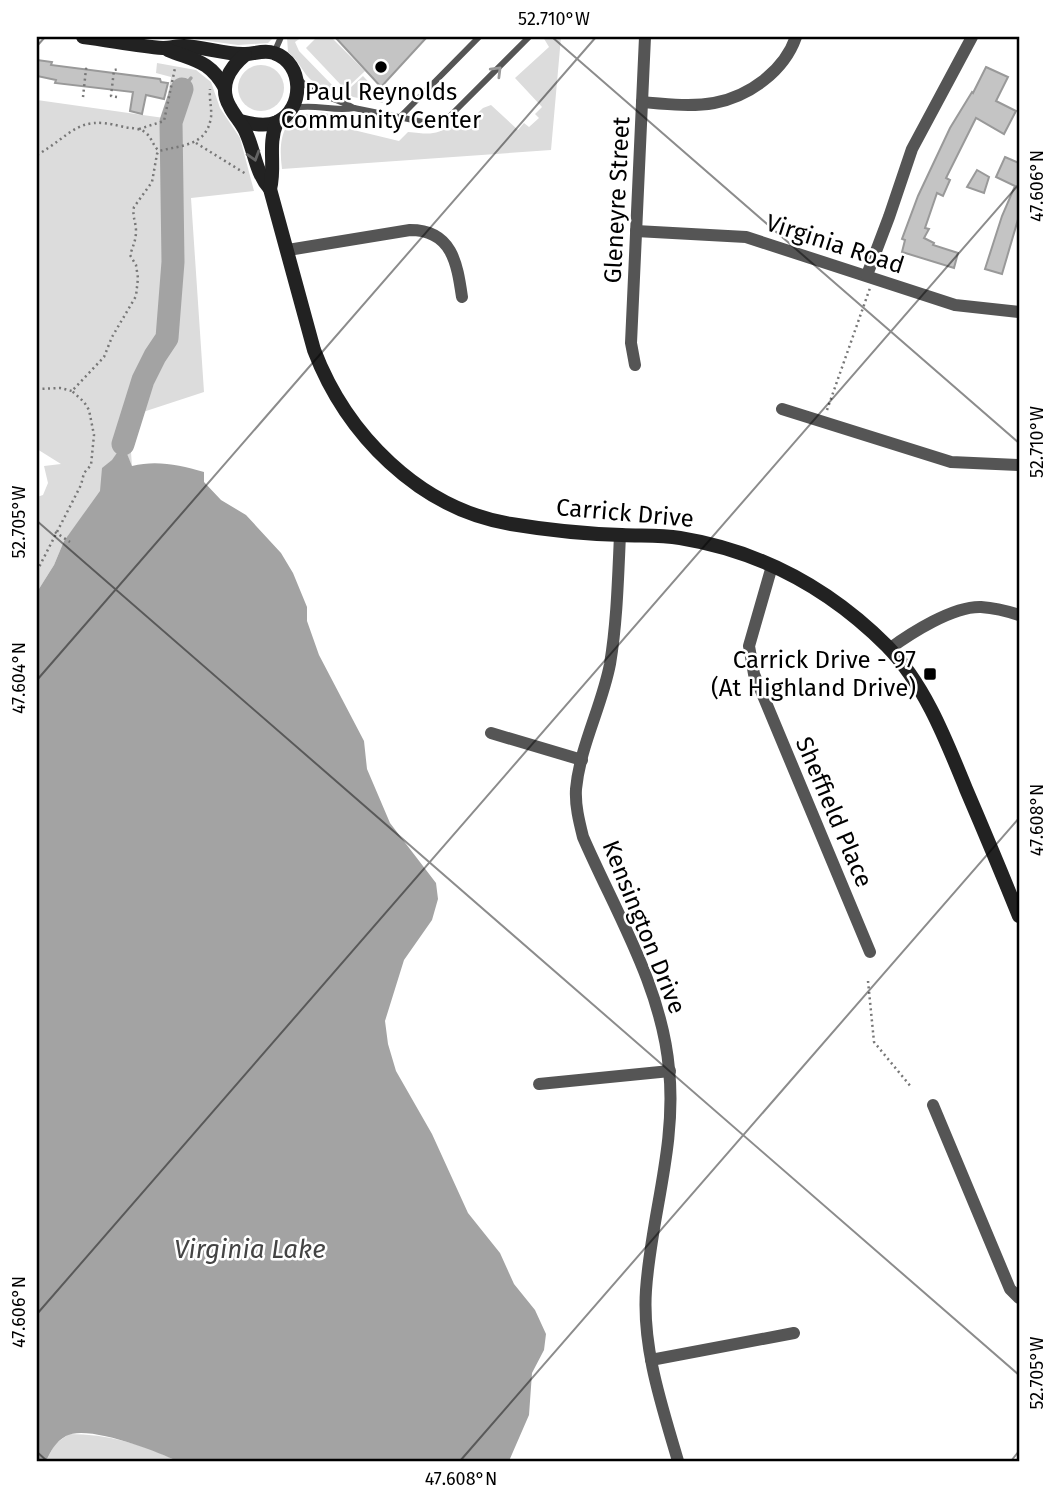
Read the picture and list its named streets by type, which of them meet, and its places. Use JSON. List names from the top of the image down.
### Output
{
  "streets": {
    "street": [
      "Gleneyre Street",
      "Virginia Road",
      "Carrick Drive",
      "Sheffield Place",
      "Kensington Drive"
    ]
  },
  "crossings": [
    ["Gleneyre Street", "Virginia Road"],
    ["Carrick Drive", "Sheffield Place"],
    ["Carrick Drive", "Kensington Drive"]
  ],
  "water": ["Virginia Lake"],
  "places": {
    "other": ["Paul Reynolds Community Center"],
    "transit": ["Carrick Drive - 97 (At Highland Drive)"]
  },
  "coordinates": [
    "52.710°W",
    "47.606°N",
    "52.705°W",
    "47.604°N",
    "47.608°N"
  ]
}
